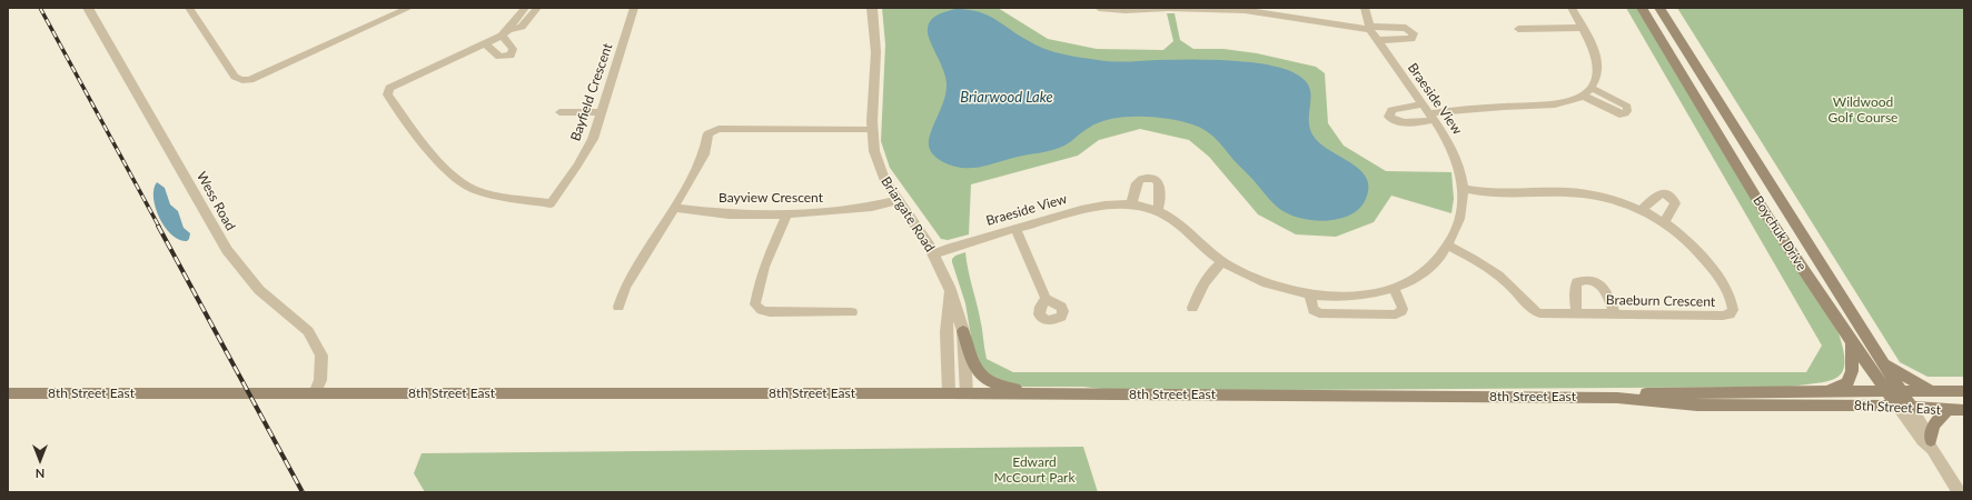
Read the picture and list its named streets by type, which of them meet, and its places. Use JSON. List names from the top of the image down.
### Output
{
  "streets": {
    "main road": ["Boychuk Drive", "8th Street East"],
    "street": [
      "Bayfield Crescent",
      "Braeside View",
      "Bayview Crescent",
      "Wess Road",
      "Briargate Road",
      "Braeburn Crescent"
    ]
  },
  "crossings": [
    ["Braeside View", "Briargate Road"],
    ["Braeside View", "Braeburn Crescent"],
    ["Bayview Crescent", "Briargate Road"],
    ["Wess Road", "8th Street East"],
    ["Briargate Road", "8th Street East"],
    ["Boychuk Drive", "8th Street East"]
  ],
  "water": ["Briarwood Lake"],
  "parks": ["Wildwood Golf Course", "Edward McCourt Park"],
  "north": "bottom"
}
